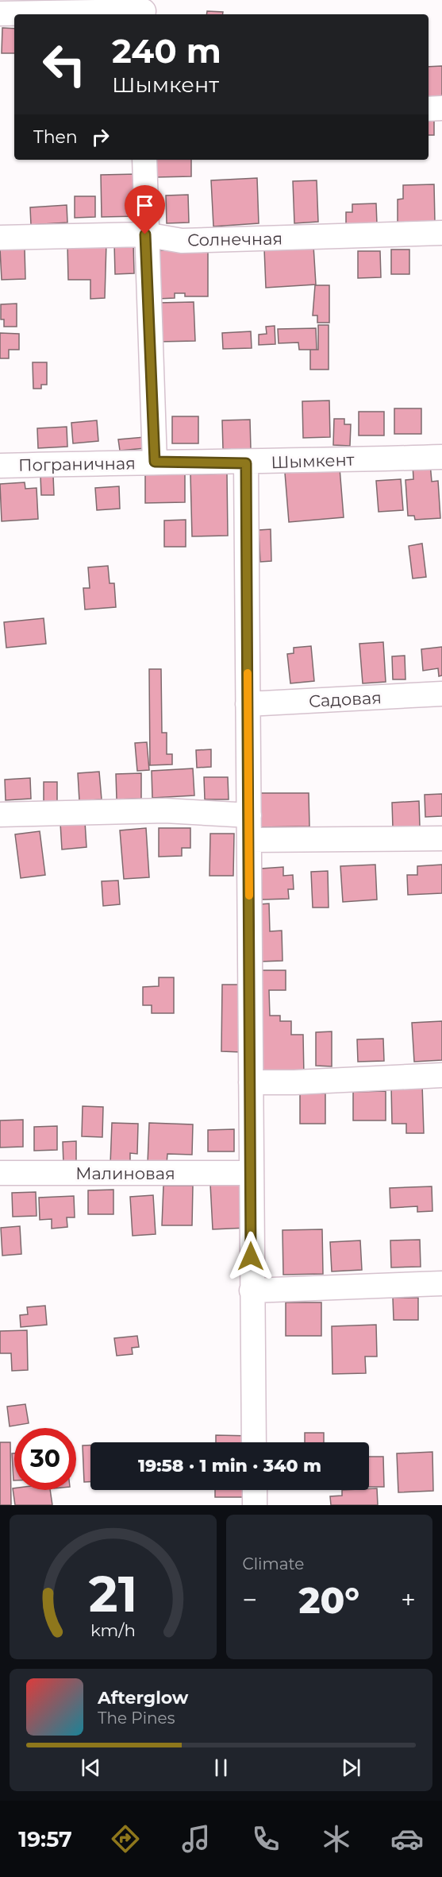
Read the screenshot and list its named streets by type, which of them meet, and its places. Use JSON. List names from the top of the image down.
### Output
{
  "streets": {
    "street": [
      "Солнечная",
      "Шымкент",
      "Пограничная",
      "Садовая",
      "Малиновая"
    ]
  },
  "crossings": [
    ["Шымкент", "Пограничная"]
  ],
  "page": {
    "turn": ["240 m", "Шымкент"],
    "then": "Then",
    "limit": "30",
    "trip": "19:58 · 1 min · 340 m",
    "tile": "Climate",
    "heat": ["−", "20°", "+"],
    "song": ["Afterglow", "The Pines"],
    "tabs": "19:57",
    "gauge": ["21", "km/h"]
  }
}
